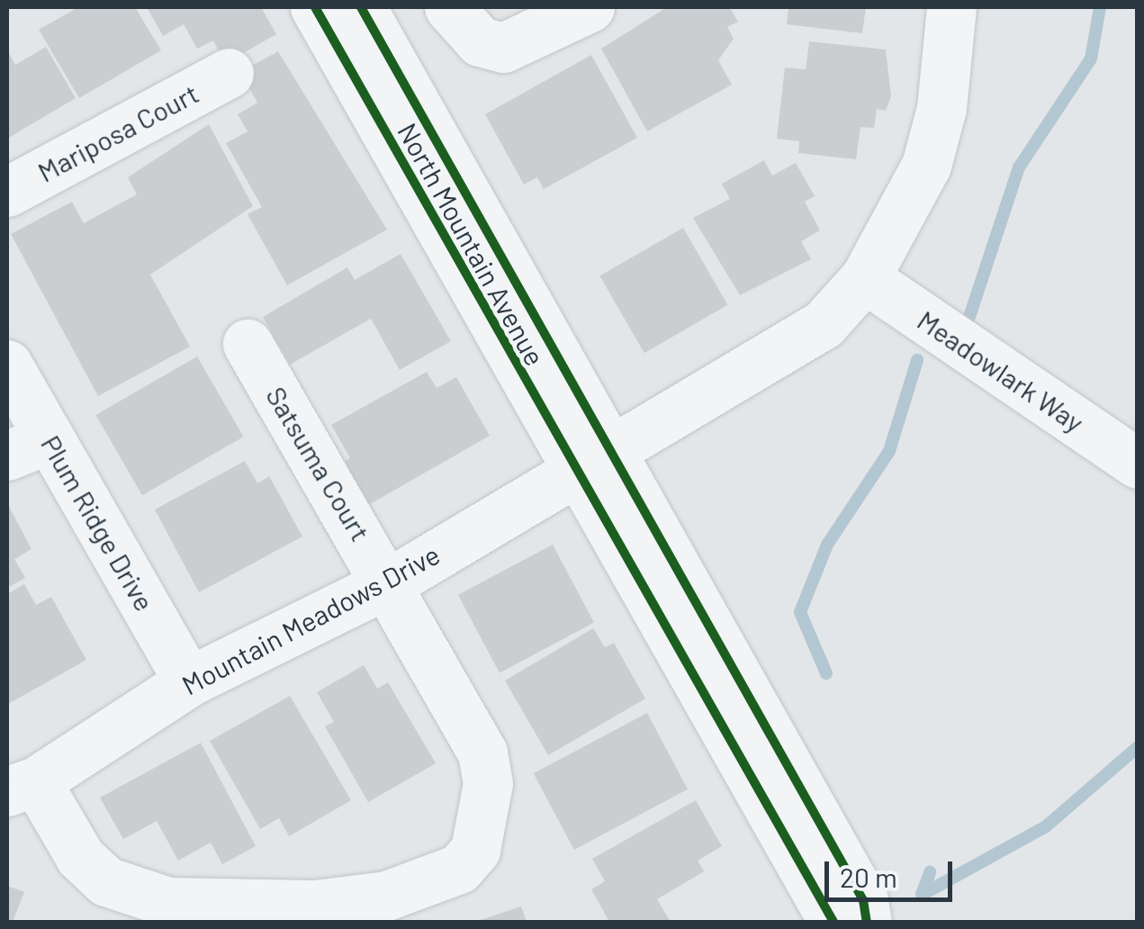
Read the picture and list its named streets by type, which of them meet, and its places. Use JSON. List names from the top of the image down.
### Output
{
  "streets": {
    "street": [
      "Mariposa Court",
      "North Mountain Avenue",
      "Meadowlark Way",
      "Satsuma Court",
      "Plum Ridge Drive",
      "Mountain Meadows Drive"
    ]
  },
  "crossings": [
    ["North Mountain Avenue", "Mountain Meadows Drive"],
    ["Meadowlark Way", "Mountain Meadows Drive"],
    ["Satsuma Court", "Mountain Meadows Drive"],
    ["Plum Ridge Drive", "Mountain Meadows Drive"]
  ],
  "scale_bar": "20 m"
}
